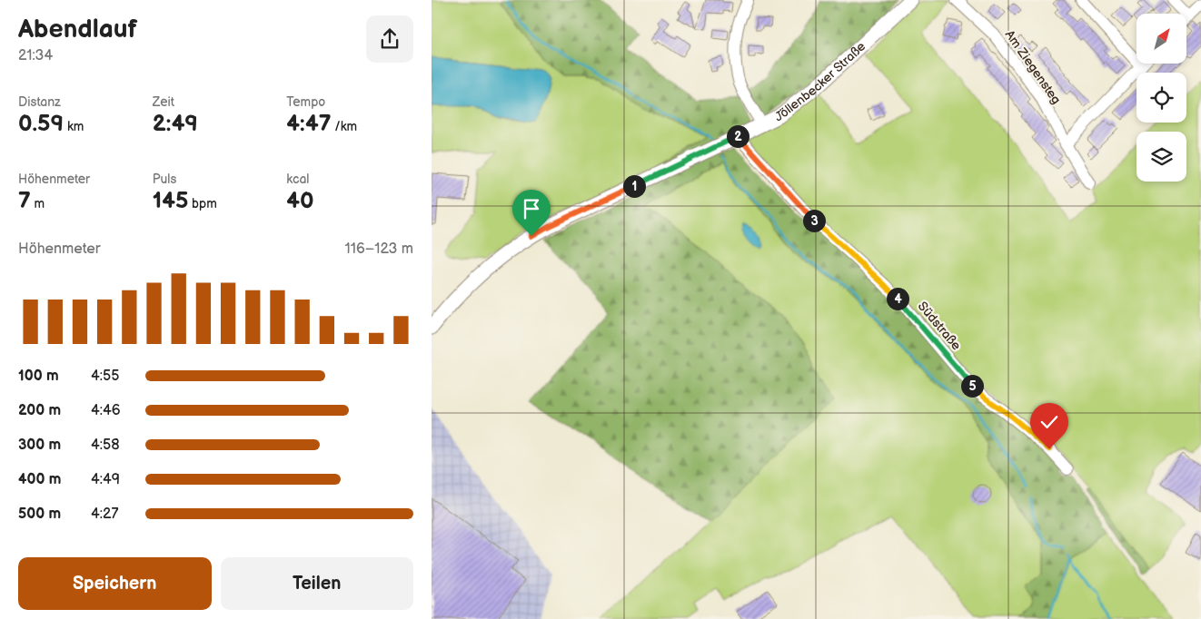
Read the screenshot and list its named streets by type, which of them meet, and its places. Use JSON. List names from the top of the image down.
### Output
{
  "streets": {
    "main road": ["Jöllenbecker Straße"],
    "street": ["Am Ziegensteg", "Südstraße"]
  },
  "crossings": [
    ["Jöllenbecker Straße", "Südstraße"]
  ],
  "north": "top right",
  "page": {
    "heading": ["Abendlauf", "21:34"],
    "stats": [
      ["Distanz", "0.59 km"],
      ["Zeit", "2:49"],
      ["Tempo", "4:47 /km"],
      ["Höhenmeter", "7 m"],
      ["Puls", "145 bpm"],
      ["kcal", "40"]
    ],
    "pins": [
      "2",
      "1",
      "3",
      "4",
      "5"
    ],
    "chart": ["Höhenmeter", "116–123 m"],
    "list": [
      {
        "name": "100 m",
        "note": "4:55"
      },
      {
        "name": "200 m",
        "note": "4:46"
      },
      {
        "name": "300 m",
        "note": "4:58"
      },
      {
        "name": "400 m",
        "note": "4:49"
      },
      {
        "name": "500 m",
        "note": "4:27"
      }
    ],
    "buttons": ["Speichern", "Teilen"]
  }
}
